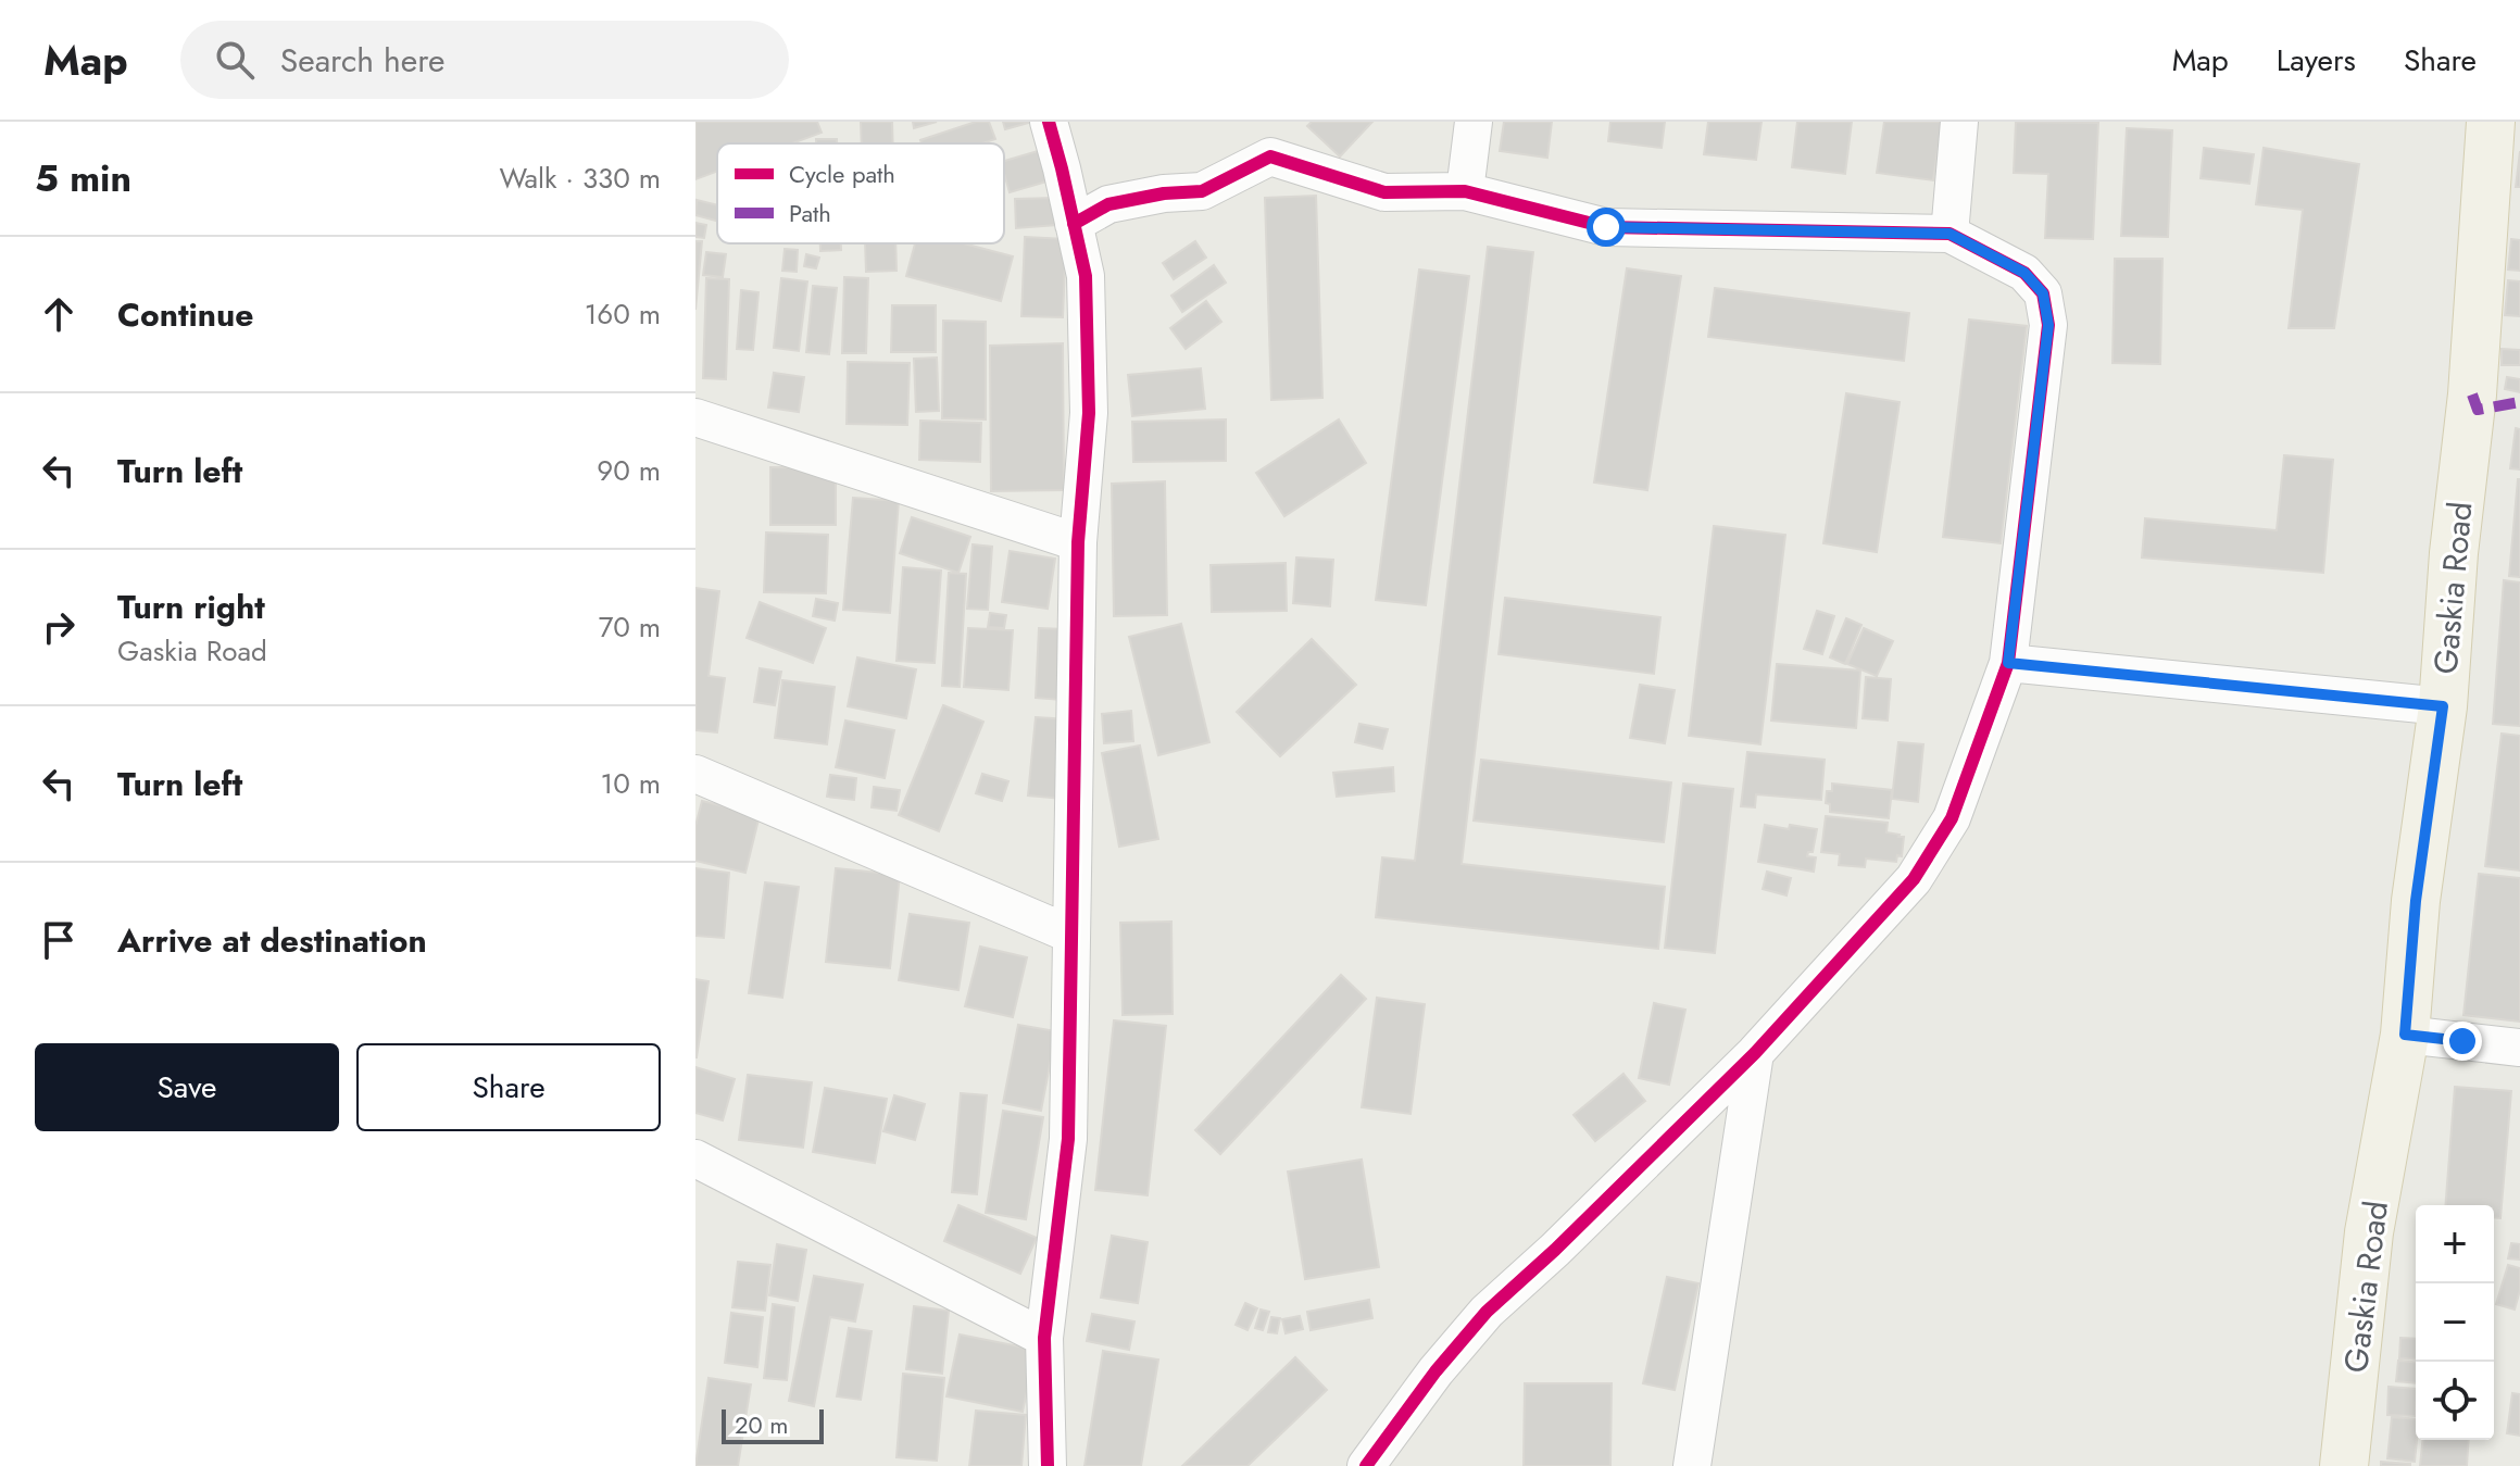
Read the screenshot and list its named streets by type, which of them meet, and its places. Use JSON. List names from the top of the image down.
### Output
{
  "streets": {
    "main road": ["Gaskia Road"]
  },
  "legend": ["Cycle path", "Path"],
  "scale_bar": "20 m",
  "page": {
    "header": "Map",
    "search": "Search here",
    "nav": ["Map", "Layers", "Share"],
    "heading": ["5 min", "Walk · 330 m"],
    "list": [
      ["Continue", "160 m"],
      ["Turn left", "90 m"],
      ["Turn right", "Gaskia Road", "70 m"],
      ["Turn left", "10 m"],
      "Arrive at destination"
    ],
    "buttons": ["Save", "Share"],
    "map_buttons": ["+", "−"],
    "scale": "20 m"
  }
}
